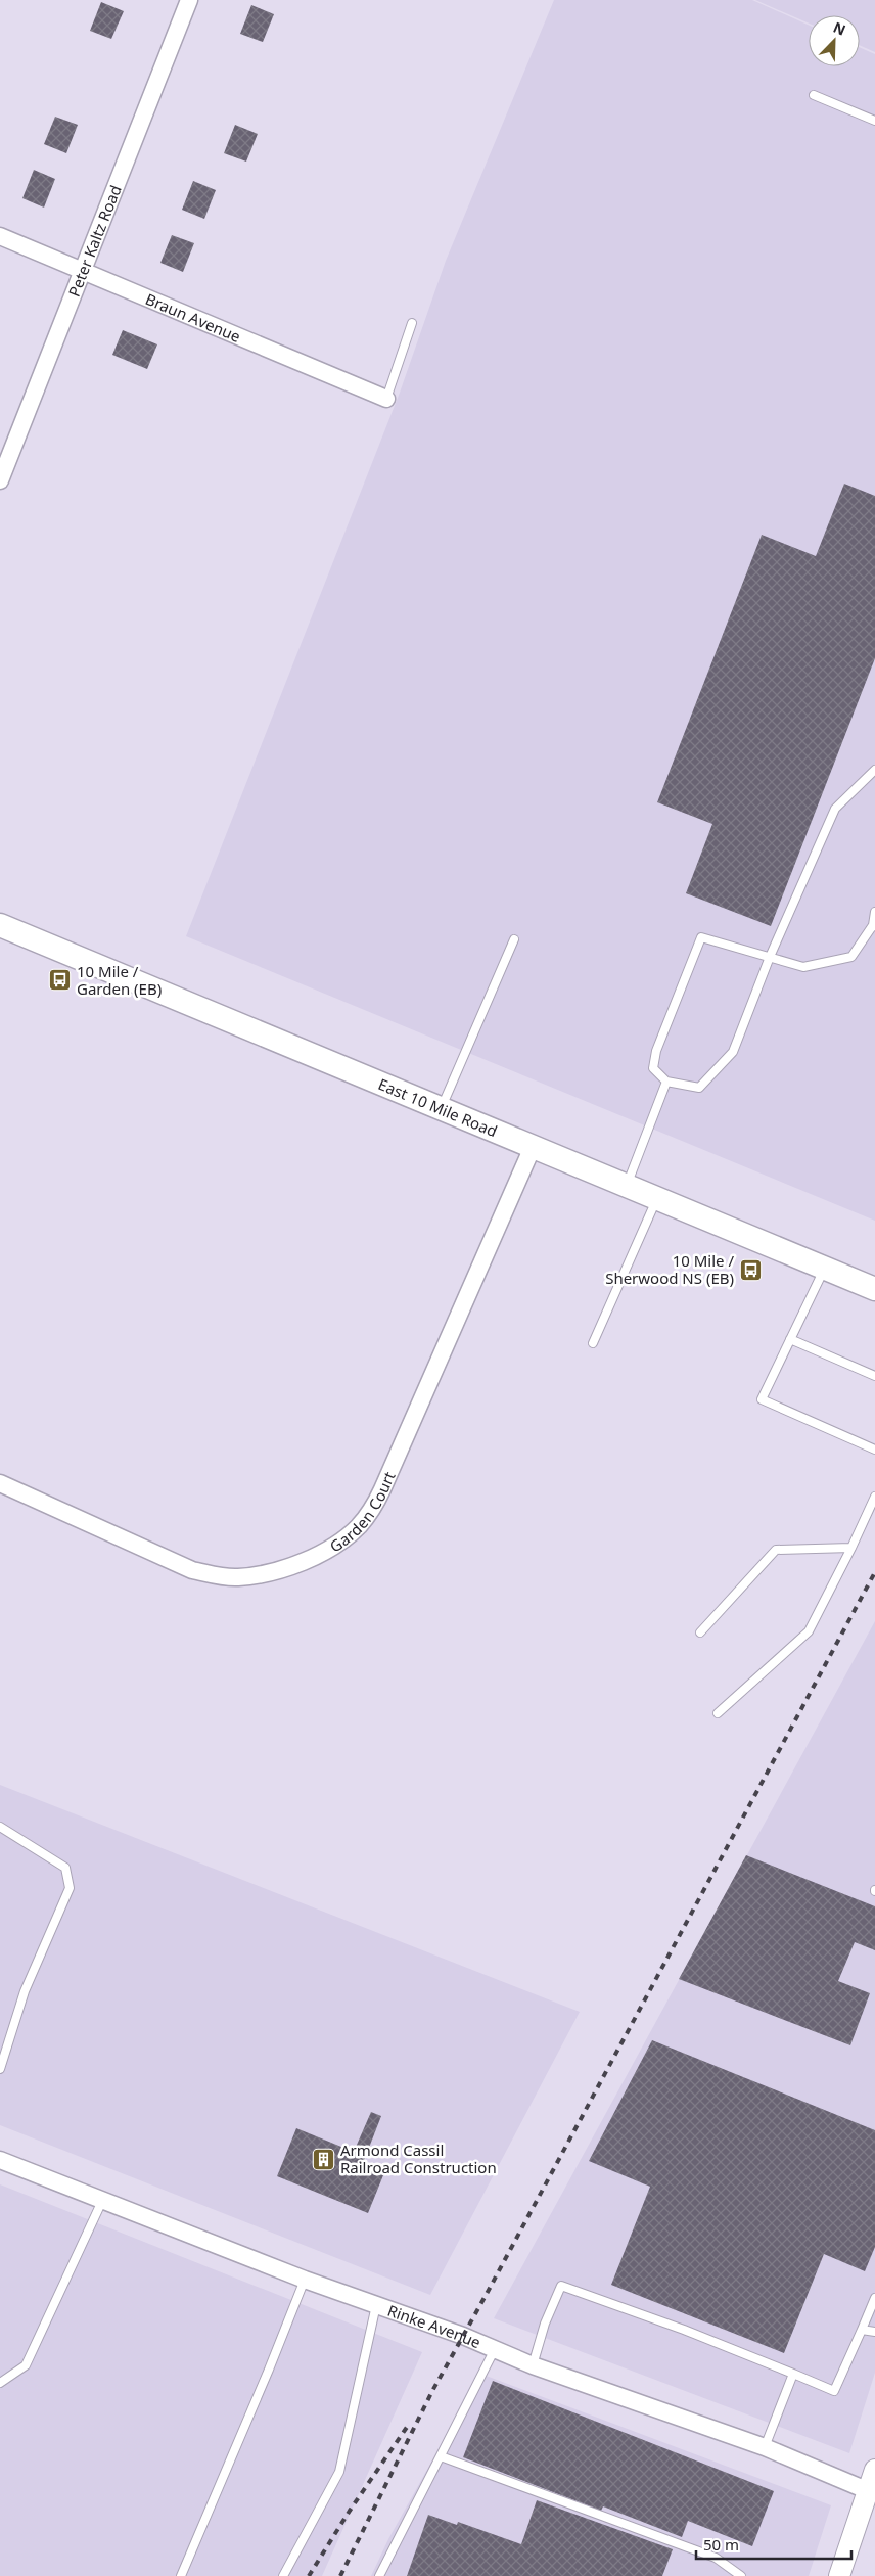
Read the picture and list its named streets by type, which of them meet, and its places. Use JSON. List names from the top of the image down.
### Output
{
  "streets": {
    "main road": ["East 10 Mile Road"],
    "street": [
      "Peter Kaltz Road",
      "Braun Avenue",
      "Garden Court",
      "Rinke Avenue"
    ]
  },
  "crossings": [
    ["Peter Kaltz Road", "Braun Avenue"],
    ["East 10 Mile Road", "Garden Court"]
  ],
  "places": {
    "bus stop": ["10 Mile / Garden (EB)", "10 Mile / Sherwood NS (EB)"],
    "building": ["Armond Cassil Railroad Construction"]
  },
  "scale_bar": "50 m",
  "north": "top right"
}
